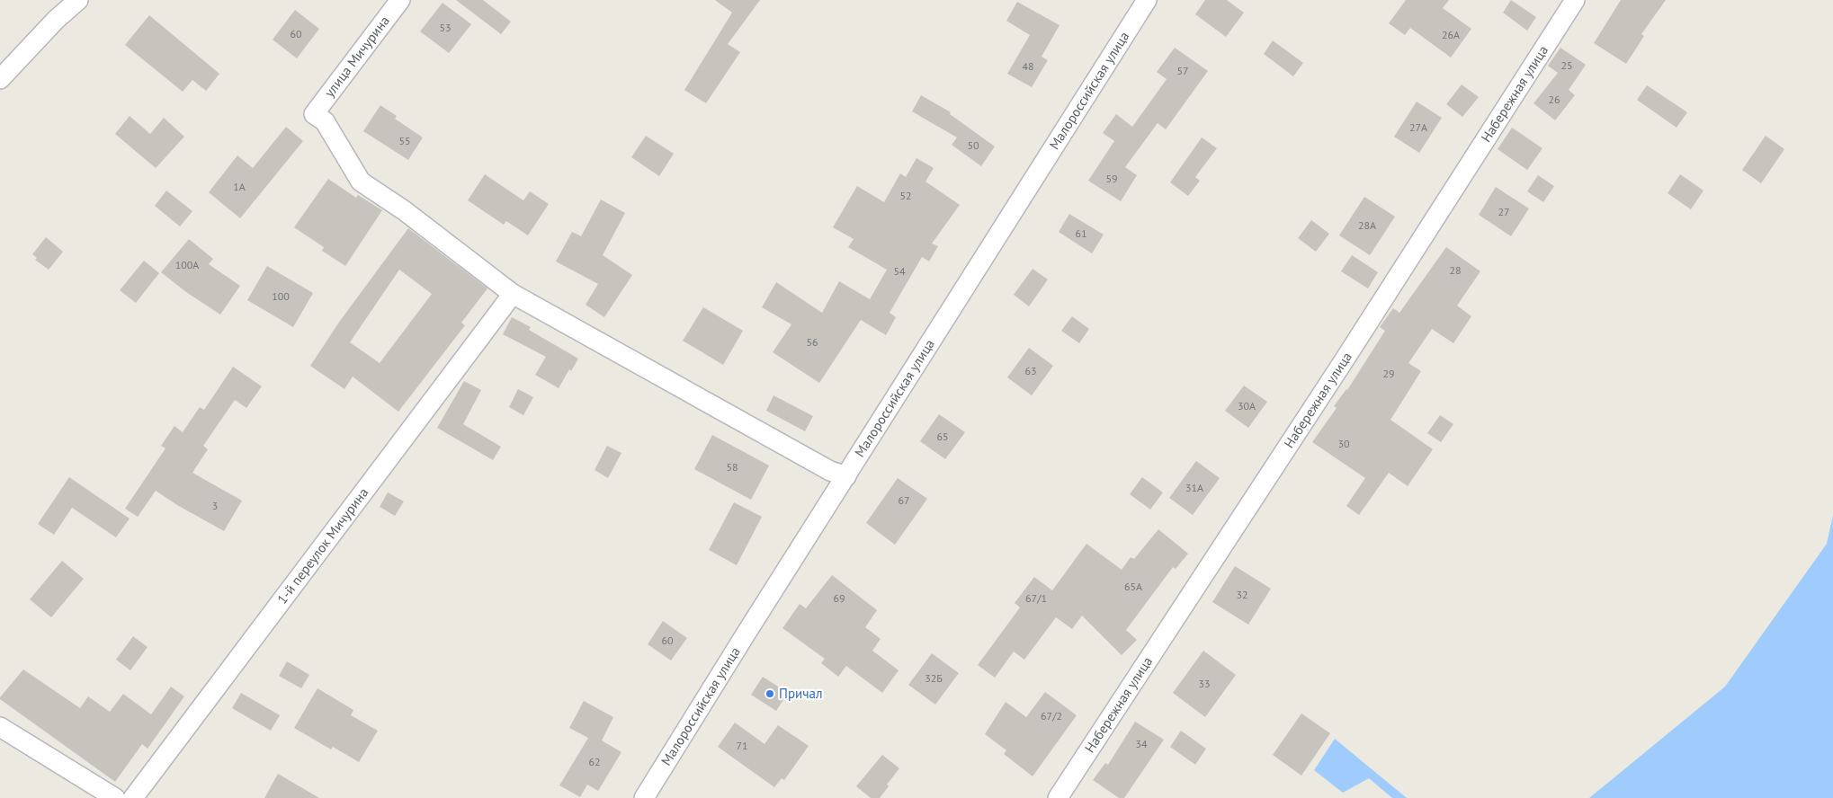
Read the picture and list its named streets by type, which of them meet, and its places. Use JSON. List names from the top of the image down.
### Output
{
  "streets": {
    "street": [
      "улица Мичурина",
      "Малороссийская улица",
      "Набережная улица",
      "1-й переулок Мичурина"
    ]
  },
  "crossings": [
    ["улица Мичурина", "1-й переулок Мичурина"]
  ],
  "places": ["Причал"],
  "house_numbers": [
    "53",
    "60",
    "26А",
    "25",
    "48",
    "57",
    "26",
    "27А",
    "55",
    "50",
    "59",
    "1А",
    "52",
    "27",
    "28А",
    "61",
    "100А",
    "28",
    "54",
    "100",
    "56",
    "63",
    "29",
    "30А",
    "65",
    "30",
    "58",
    "31А",
    "67",
    "3",
    "65А",
    "32",
    "69",
    "67/1",
    "60",
    "32Б",
    "33",
    "67/2",
    "34",
    "71",
    "62"
  ]
}
